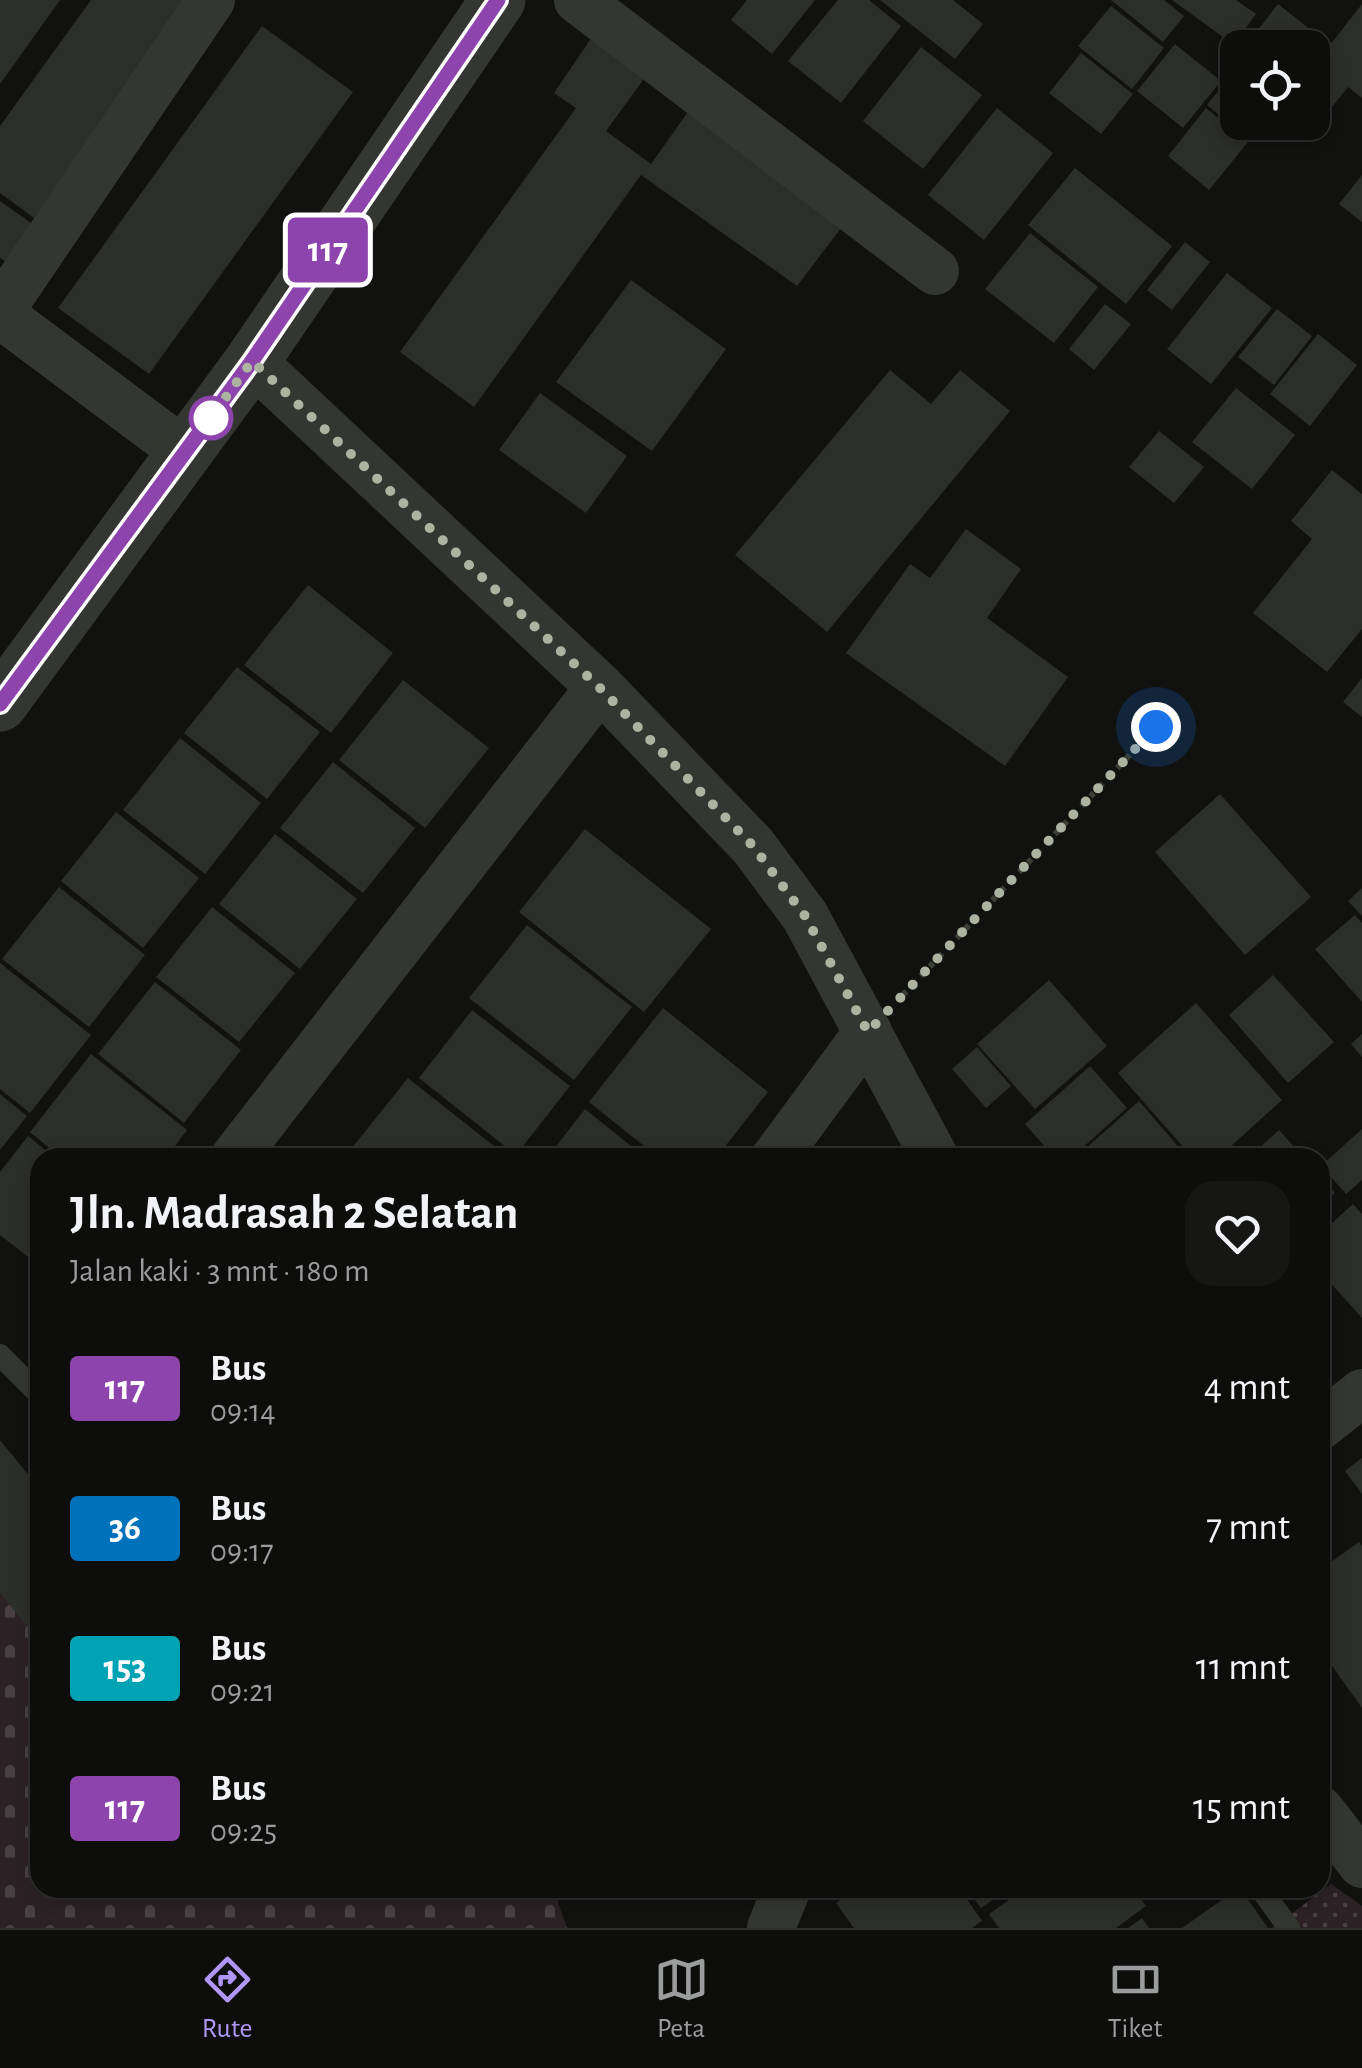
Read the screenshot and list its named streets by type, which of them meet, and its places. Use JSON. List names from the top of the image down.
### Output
{
  "lines": ["bus line 117"],
  "page": {
    "on_map": "117",
    "heading": ["Jln. Madrasah 2 Selatan", "Jalan kaki · 3 mnt · 180 m"],
    "list": [
      {
        "mark": "117",
        "name": "Bus",
        "note": "09:14",
        "value": "4 mnt"
      },
      {
        "mark": "36",
        "name": "Bus",
        "note": "09:17",
        "value": "7 mnt"
      },
      {
        "mark": "153",
        "name": "Bus",
        "note": "09:21",
        "value": "11 mnt"
      },
      {
        "mark": "117",
        "name": "Bus",
        "note": "09:25",
        "value": "15 mnt"
      }
    ],
    "tabs": ["Rute", "Peta", "Tiket"]
  }
}
